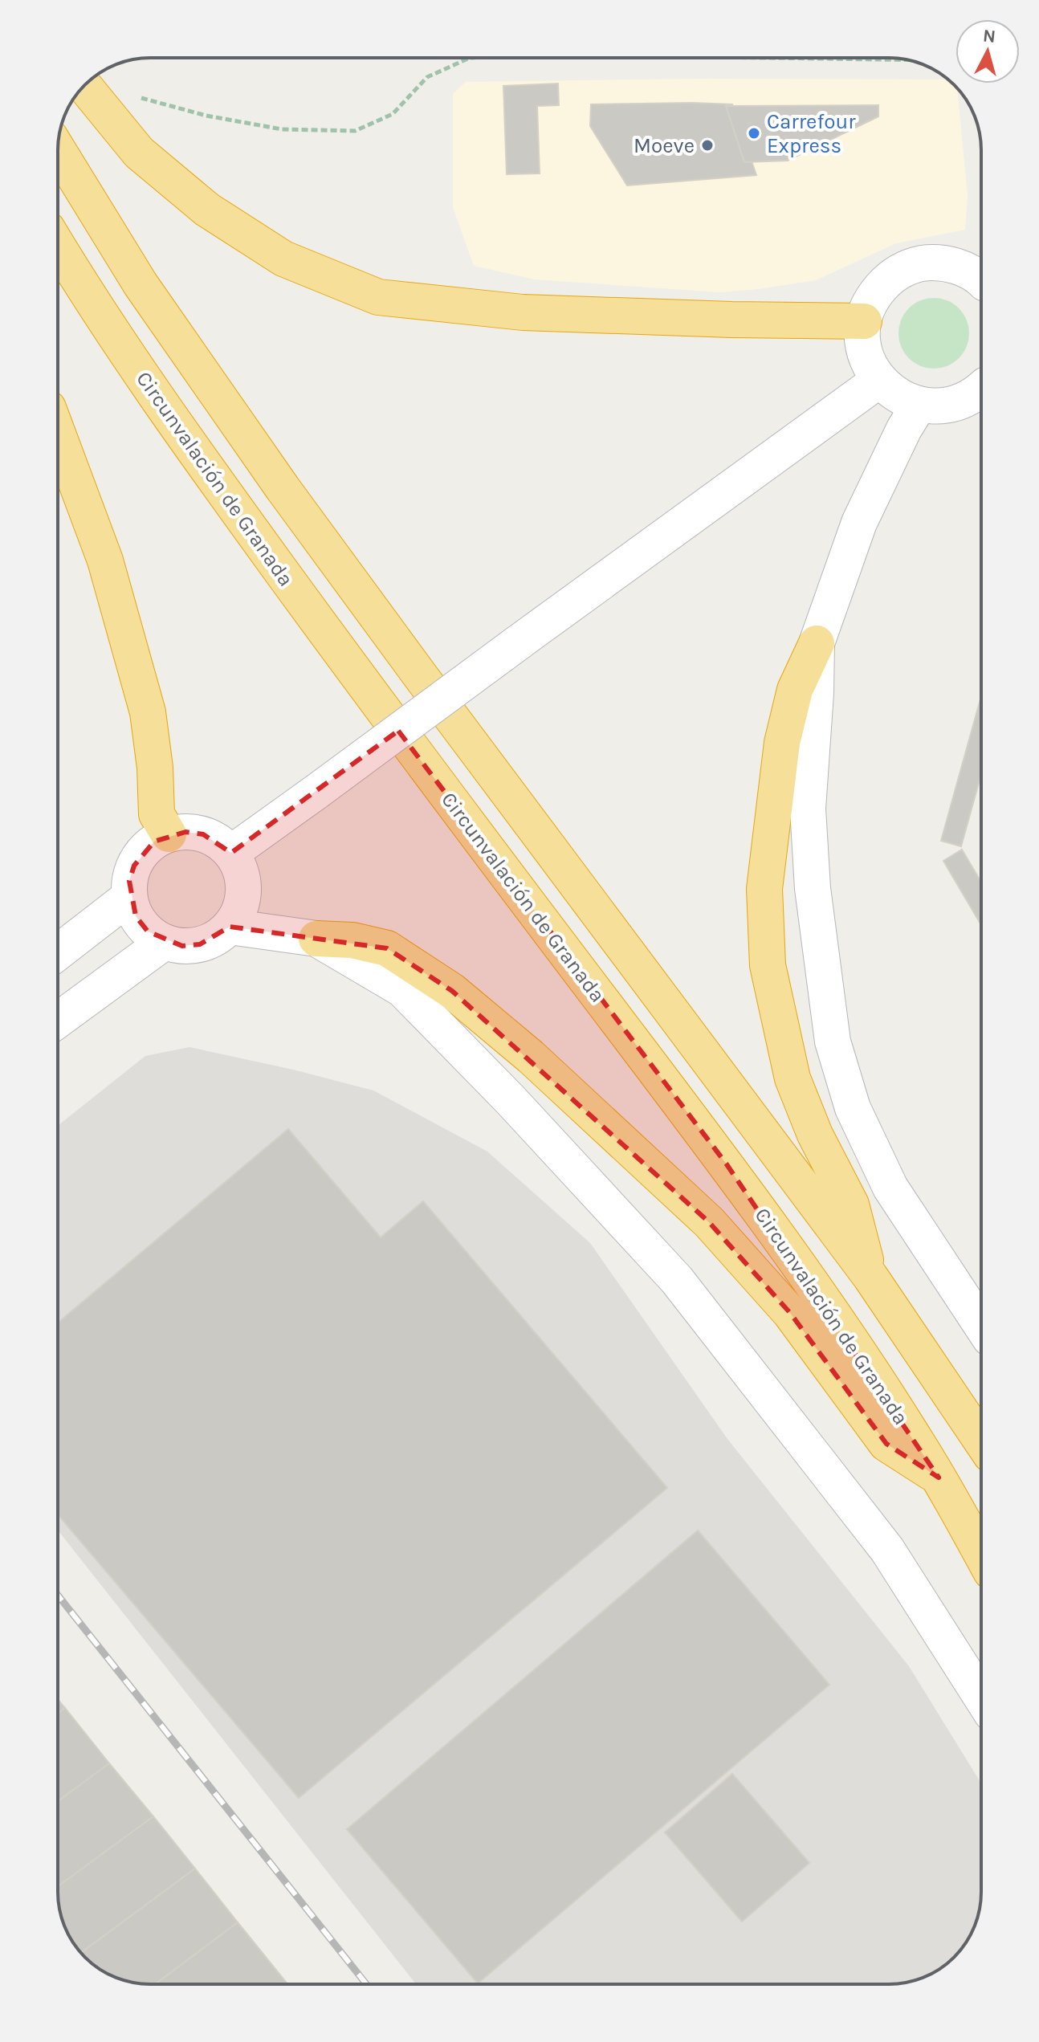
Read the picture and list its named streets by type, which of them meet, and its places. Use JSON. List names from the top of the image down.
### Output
{
  "streets": {
    "highway": ["Circunvalación de Granada"]
  },
  "places": ["Carrefour Express", "Moeve"],
  "north": "top"
}
